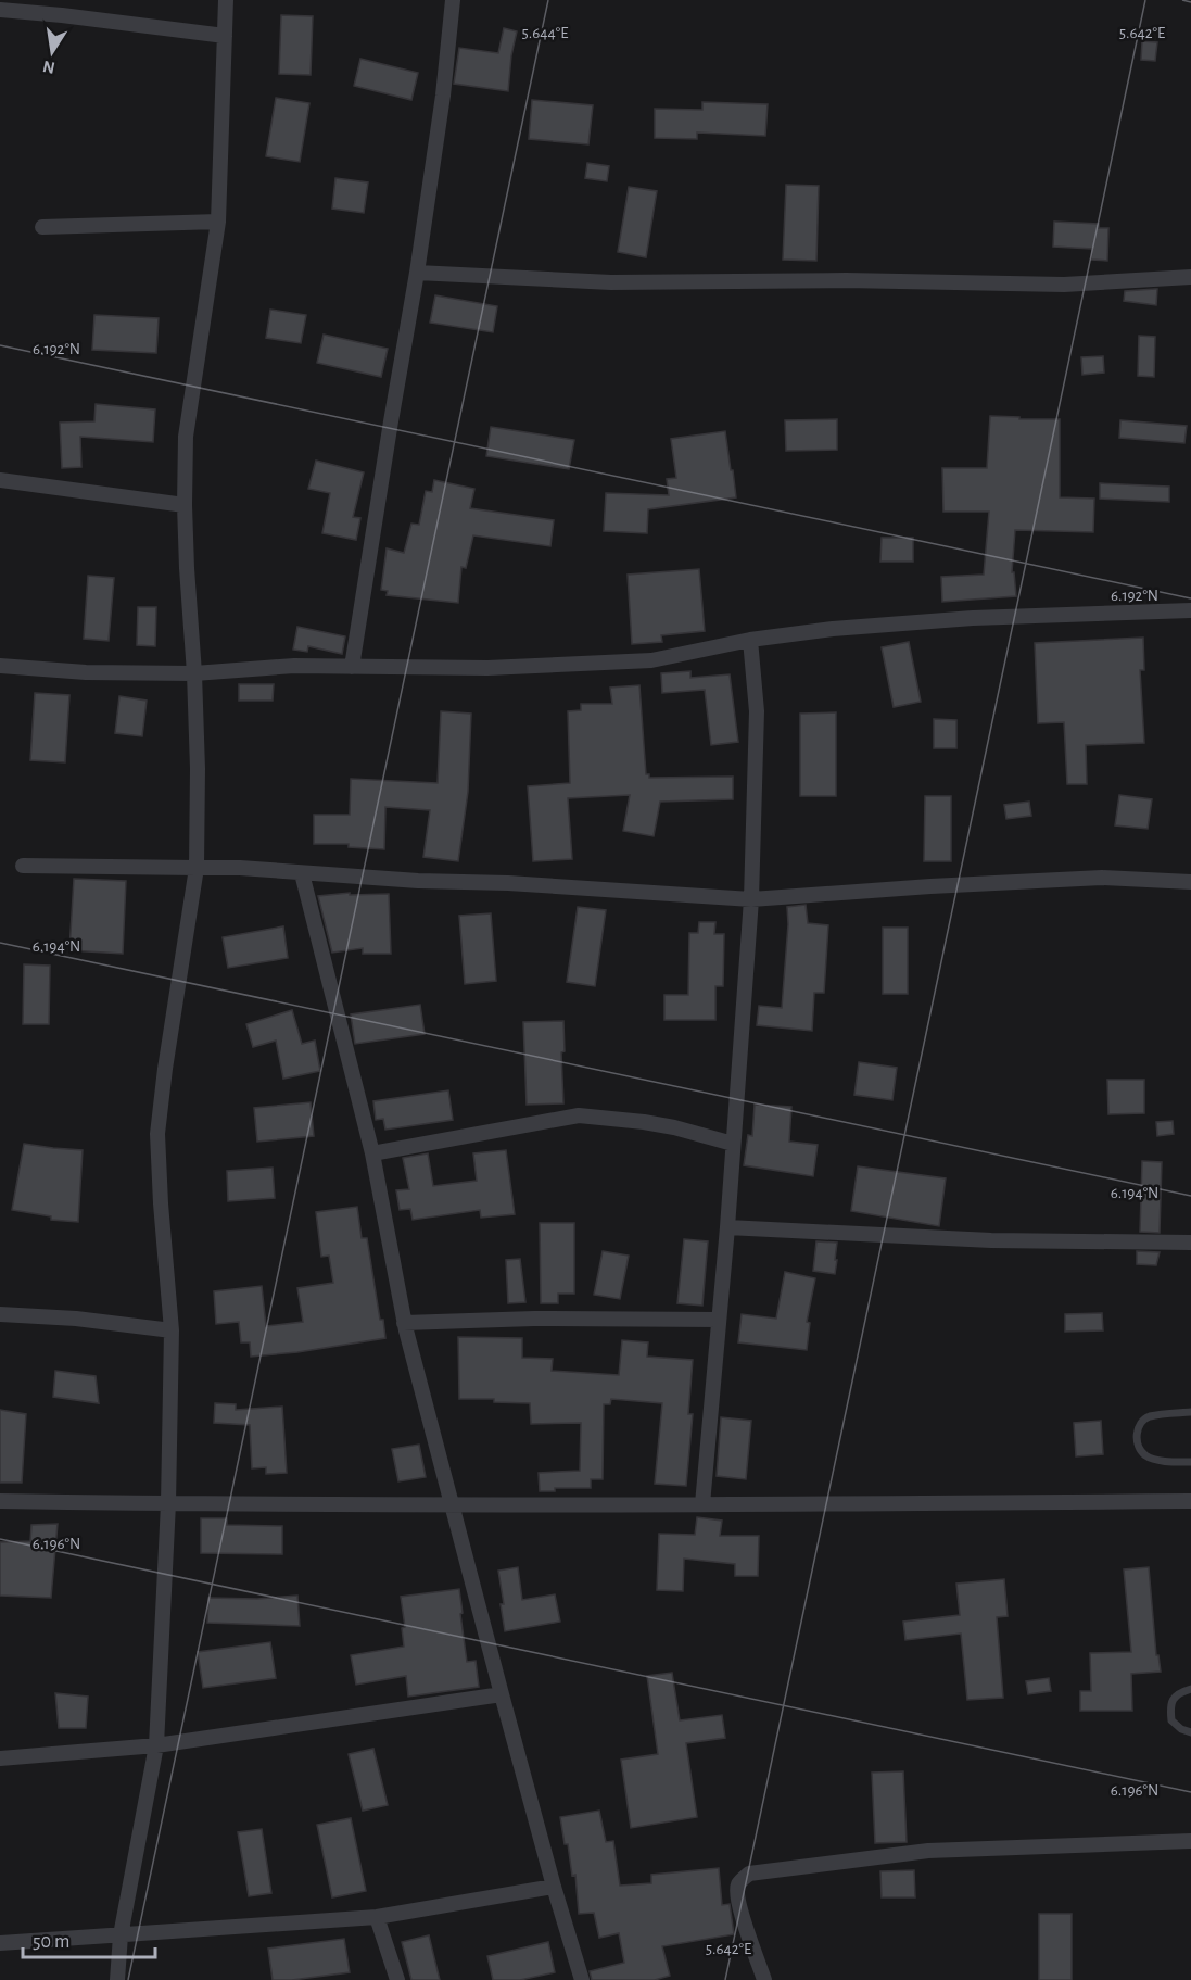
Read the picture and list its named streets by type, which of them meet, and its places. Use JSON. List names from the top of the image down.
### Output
{
  "scale_bar": "50 m",
  "north": "bottom",
  "coordinates": [
    "5.644°E",
    "5.642°E",
    "6.192°N",
    "6.194°N",
    "6.196°N"
  ]
}
